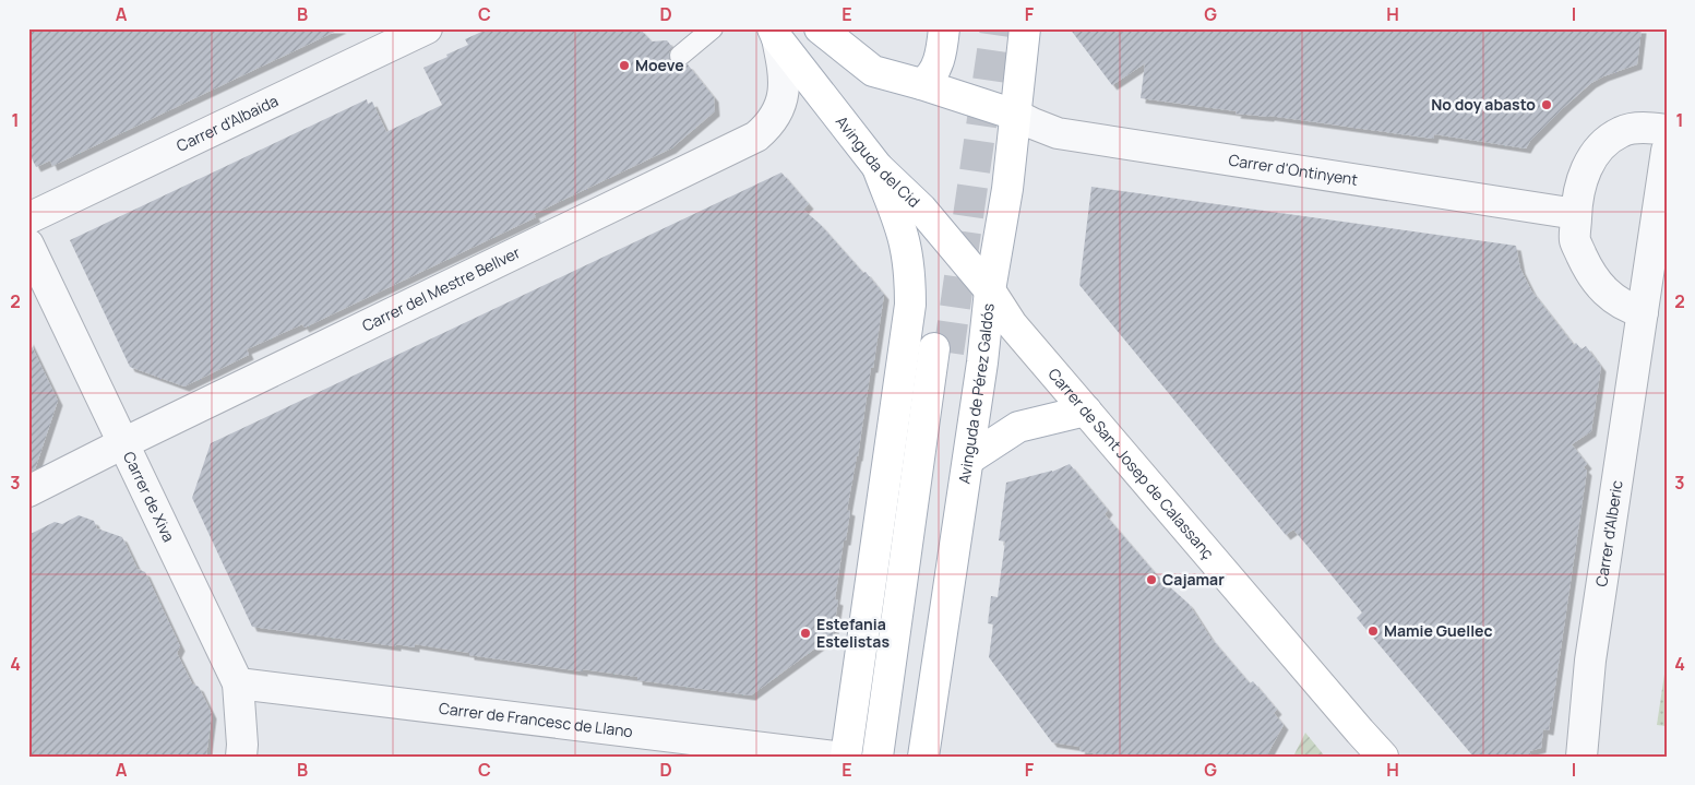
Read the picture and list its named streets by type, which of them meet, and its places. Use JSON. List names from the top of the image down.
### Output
{
  "streets": {
    "main road": ["Avinguda del Cid", "Avinguda de Pérez Galdós", "Carrer de Sant Josep de Calassanç"],
    "street": [
      "Carrer d'Albaida",
      "Carrer d'Ontinyent",
      "Carrer del Mestre Bellver",
      "Carrer de Xiva",
      "Carrer d'Alberic",
      "Carrer de Francesc de Llano"
    ]
  },
  "crossings": [
    ["Avinguda del Cid", "Carrer del Mestre Bellver"],
    ["Avinguda del Cid", "Avinguda de Pérez Galdós"],
    ["Avinguda del Cid", "Carrer de Sant Josep de Calassanç"],
    ["Carrer d'Ontinyent", "Avinguda de Pérez Galdós"],
    ["Carrer del Mestre Bellver", "Carrer de Xiva"],
    ["Avinguda de Pérez Galdós", "Carrer de Sant Josep de Calassanç"],
    ["Carrer de Xiva", "Carrer de Francesc de Llano"]
  ],
  "places": [
    "Moeve",
    "No doy abasto",
    "Cajamar",
    "Mamie Guellec",
    "Estefania Estelistas"
  ],
  "grid": {
    "columns": [
      "A",
      "B",
      "C",
      "D",
      "E",
      "F",
      "G",
      "H",
      "I"
    ],
    "rows": [
      "1",
      "2",
      "3",
      "4"
    ]
  }
}
